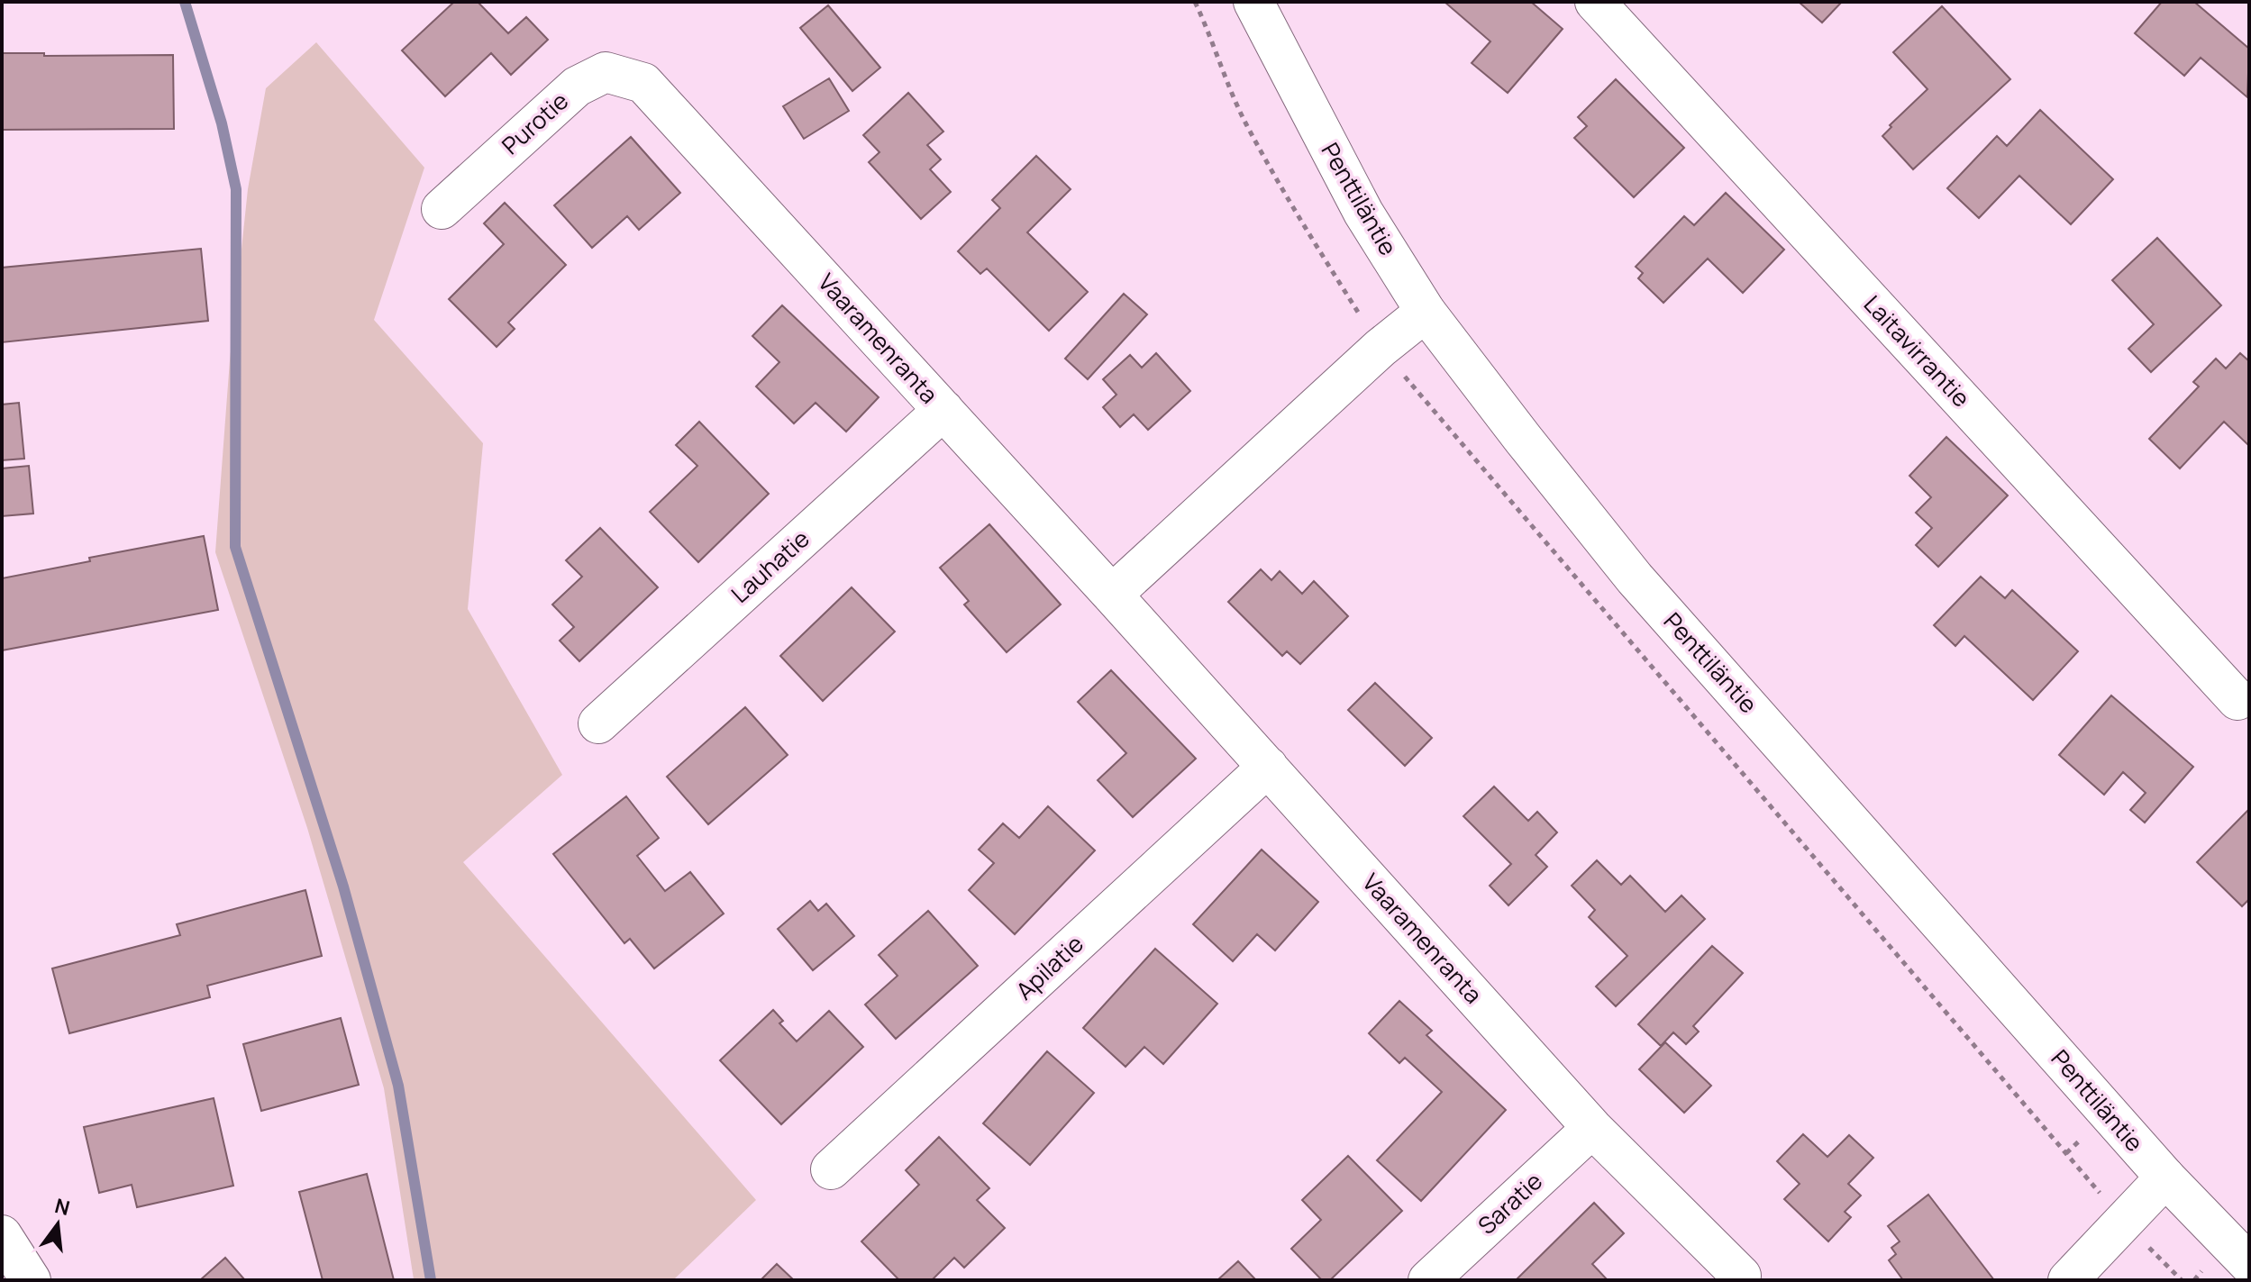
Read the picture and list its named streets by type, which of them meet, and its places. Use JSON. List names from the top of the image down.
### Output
{
  "streets": {
    "street": [
      "Purotie",
      "Penttiläntie",
      "Vaaramenranta",
      "Laitavirrantie",
      "Lauhatie",
      "Apilatie",
      "Saratie"
    ]
  },
  "crossings": [
    ["Purotie", "Vaaramenranta"],
    ["Vaaramenranta", "Lauhatie"],
    ["Vaaramenranta", "Apilatie"],
    ["Vaaramenranta", "Saratie"]
  ],
  "north": "top"
}
